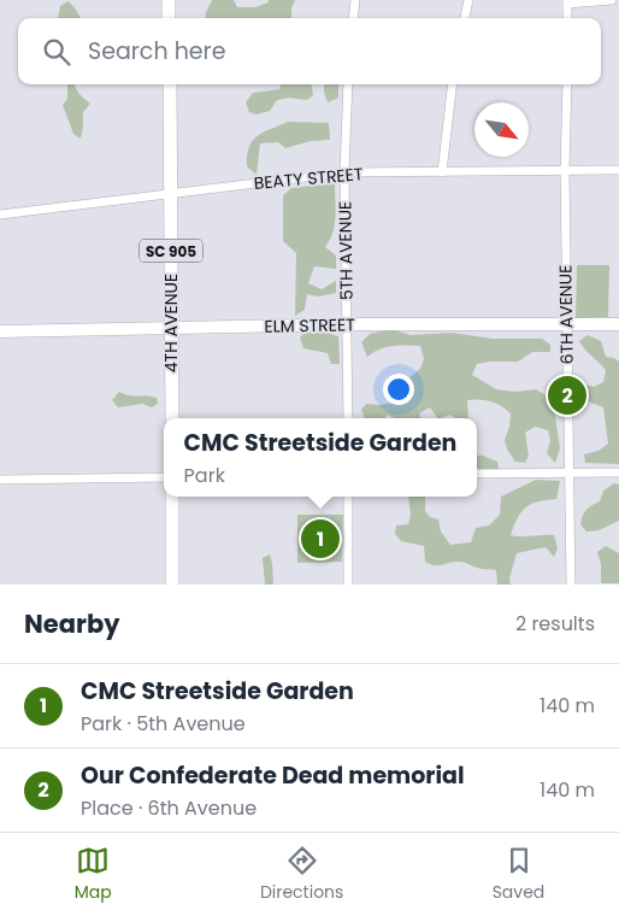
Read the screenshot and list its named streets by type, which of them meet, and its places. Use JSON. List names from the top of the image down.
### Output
{
  "streets": {
    "main road": ["SC 905", "4TH AVENUE"],
    "street": [
      "BEATY STREET",
      "5TH AVENUE",
      "6TH AVENUE",
      "ELM STREET"
    ]
  },
  "crossings": [
    ["BEATY STREET", "5TH AVENUE"],
    ["BEATY STREET", "6TH AVENUE"],
    ["BEATY STREET", "4TH AVENUE"],
    ["5TH AVENUE", "ELM STREET"],
    ["6TH AVENUE", "ELM STREET"],
    ["4TH AVENUE", "ELM STREET"]
  ],
  "north": "bottom right",
  "page": {
    "search": "Search here",
    "pins": ["2", "1"],
    "popup": ["CMC Streetside Garden", "Park"],
    "heading": ["Nearby", "2 results"],
    "list": [
      {
        "mark": "1",
        "name": "CMC Streetside Garden",
        "note": "Park · 5th Avenue",
        "value": "140 m"
      },
      {
        "mark": "2",
        "name": "Our Confederate Dead memorial",
        "note": "Place · 6th Avenue",
        "value": "140 m"
      }
    ],
    "nav": ["Map", "Directions", "Saved"]
  }
}
